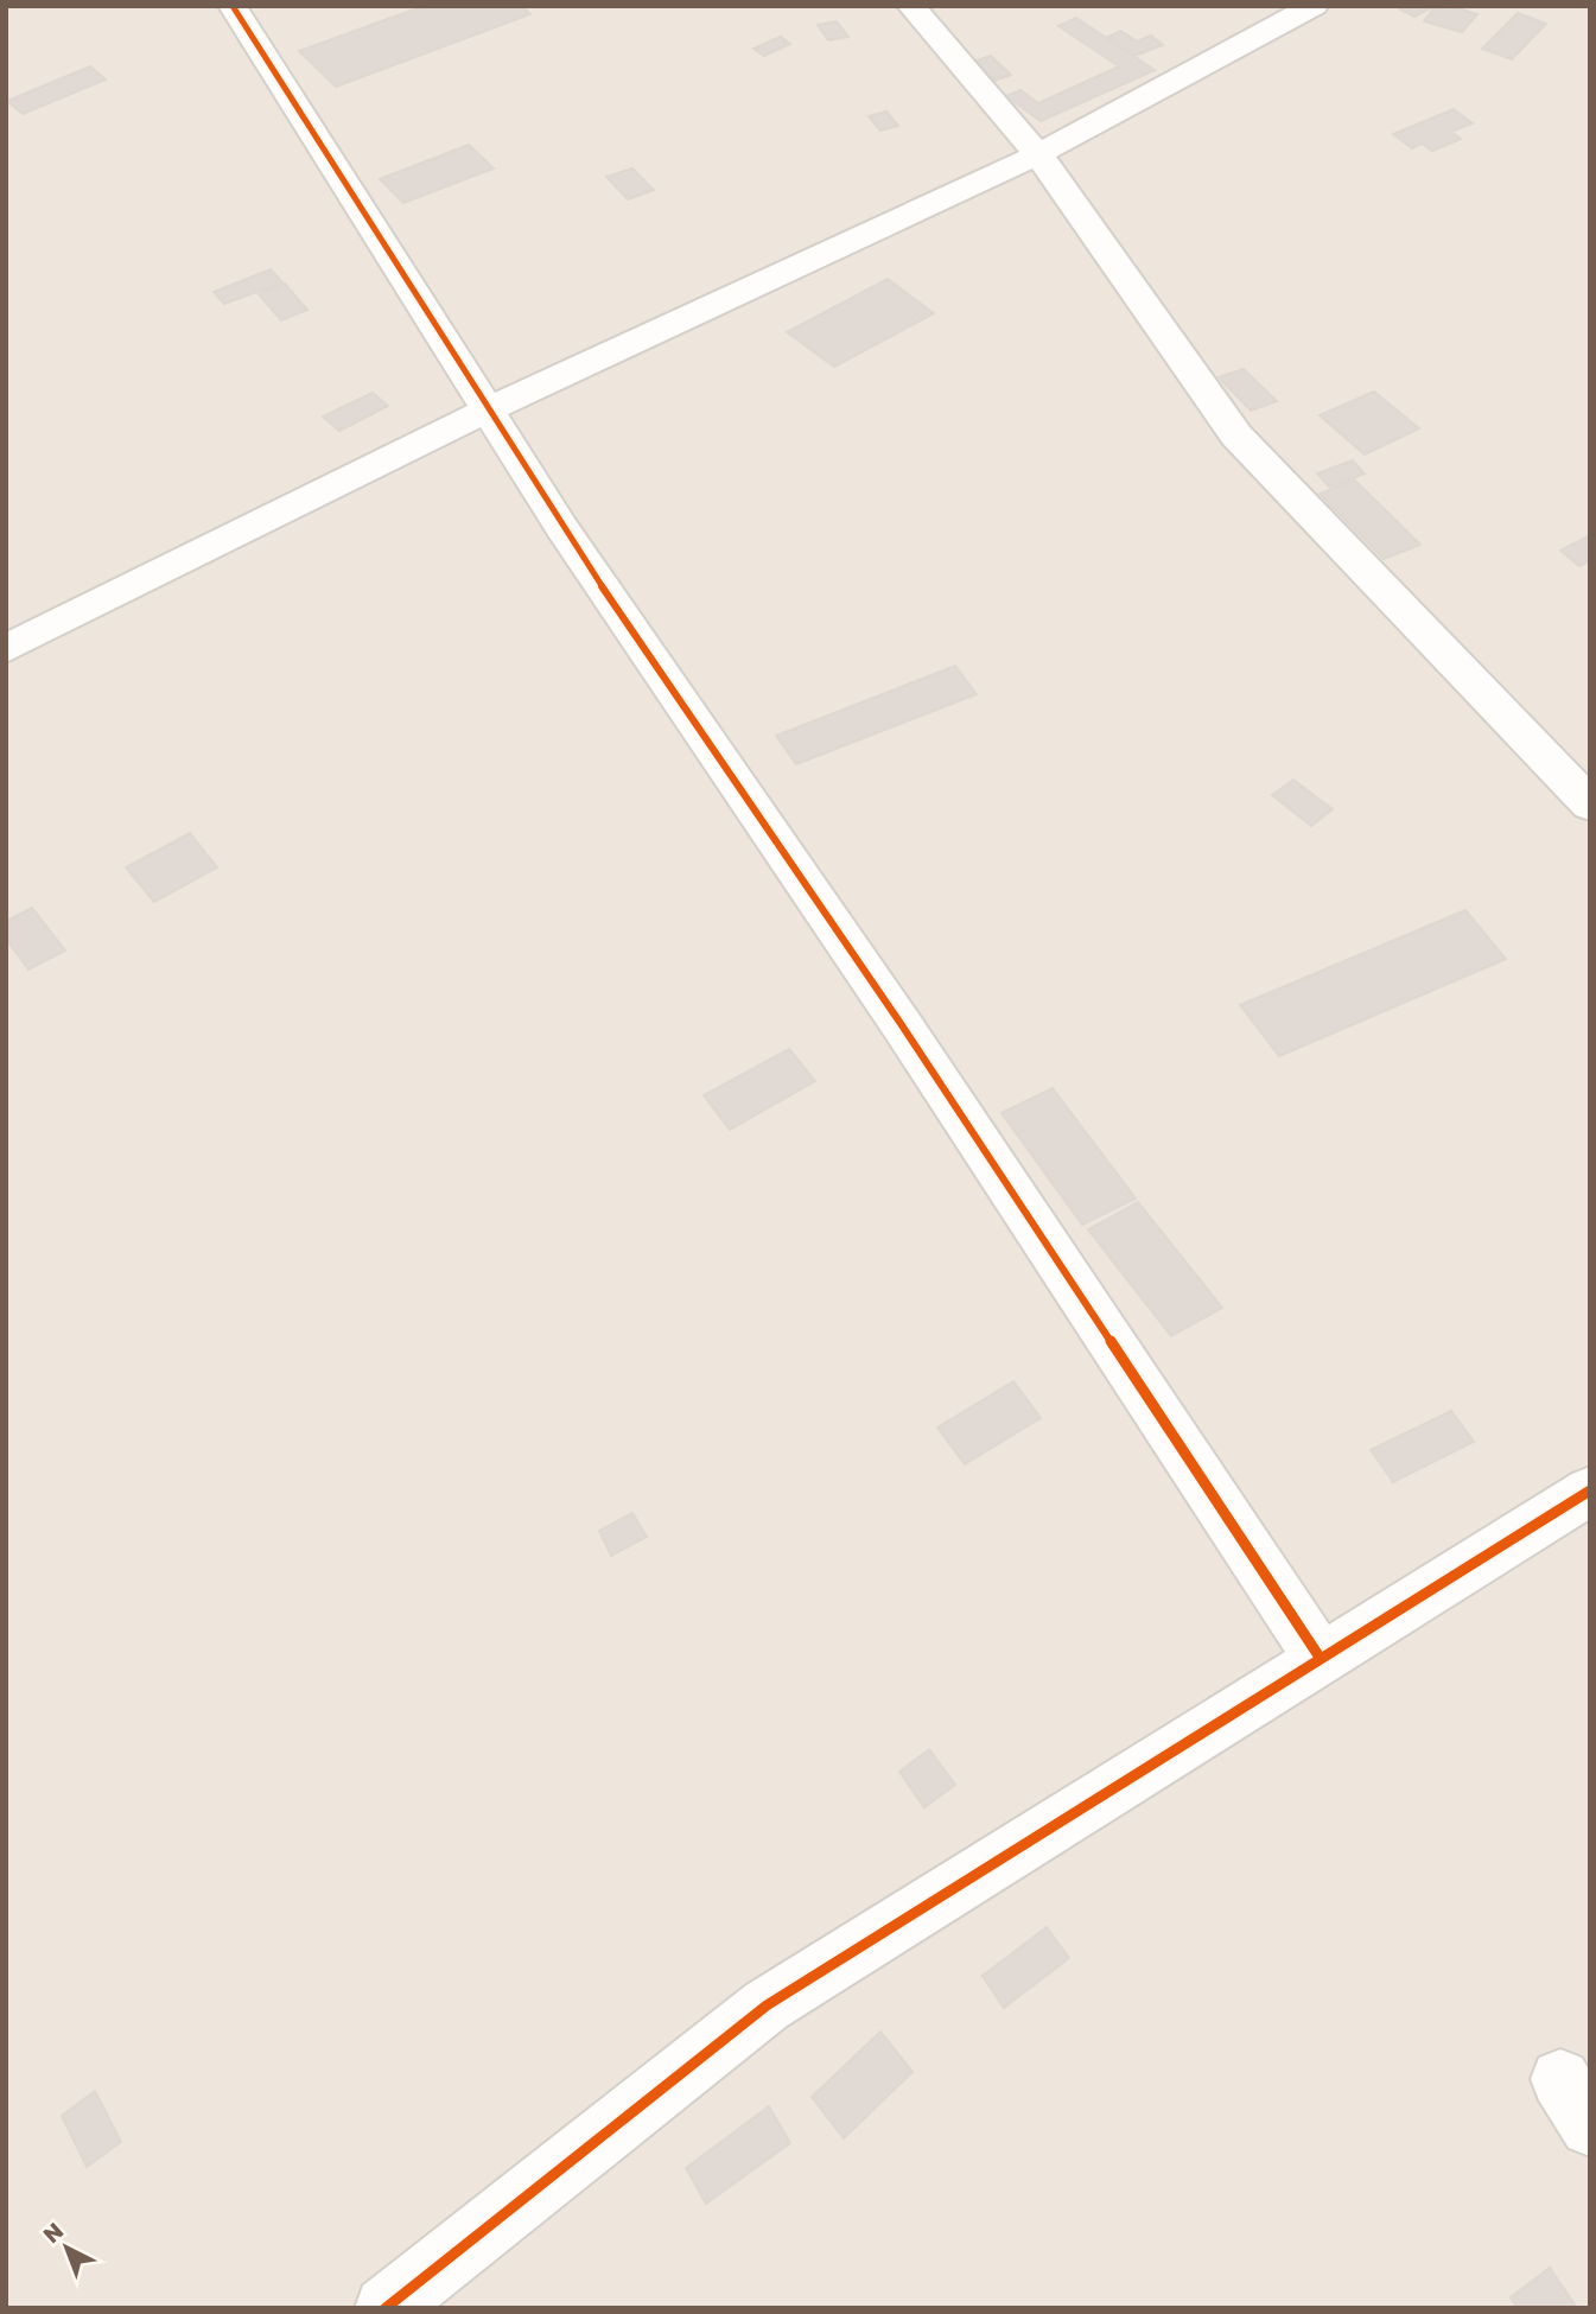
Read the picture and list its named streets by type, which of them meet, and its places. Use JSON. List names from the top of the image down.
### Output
{
  "north": "top left"
}
